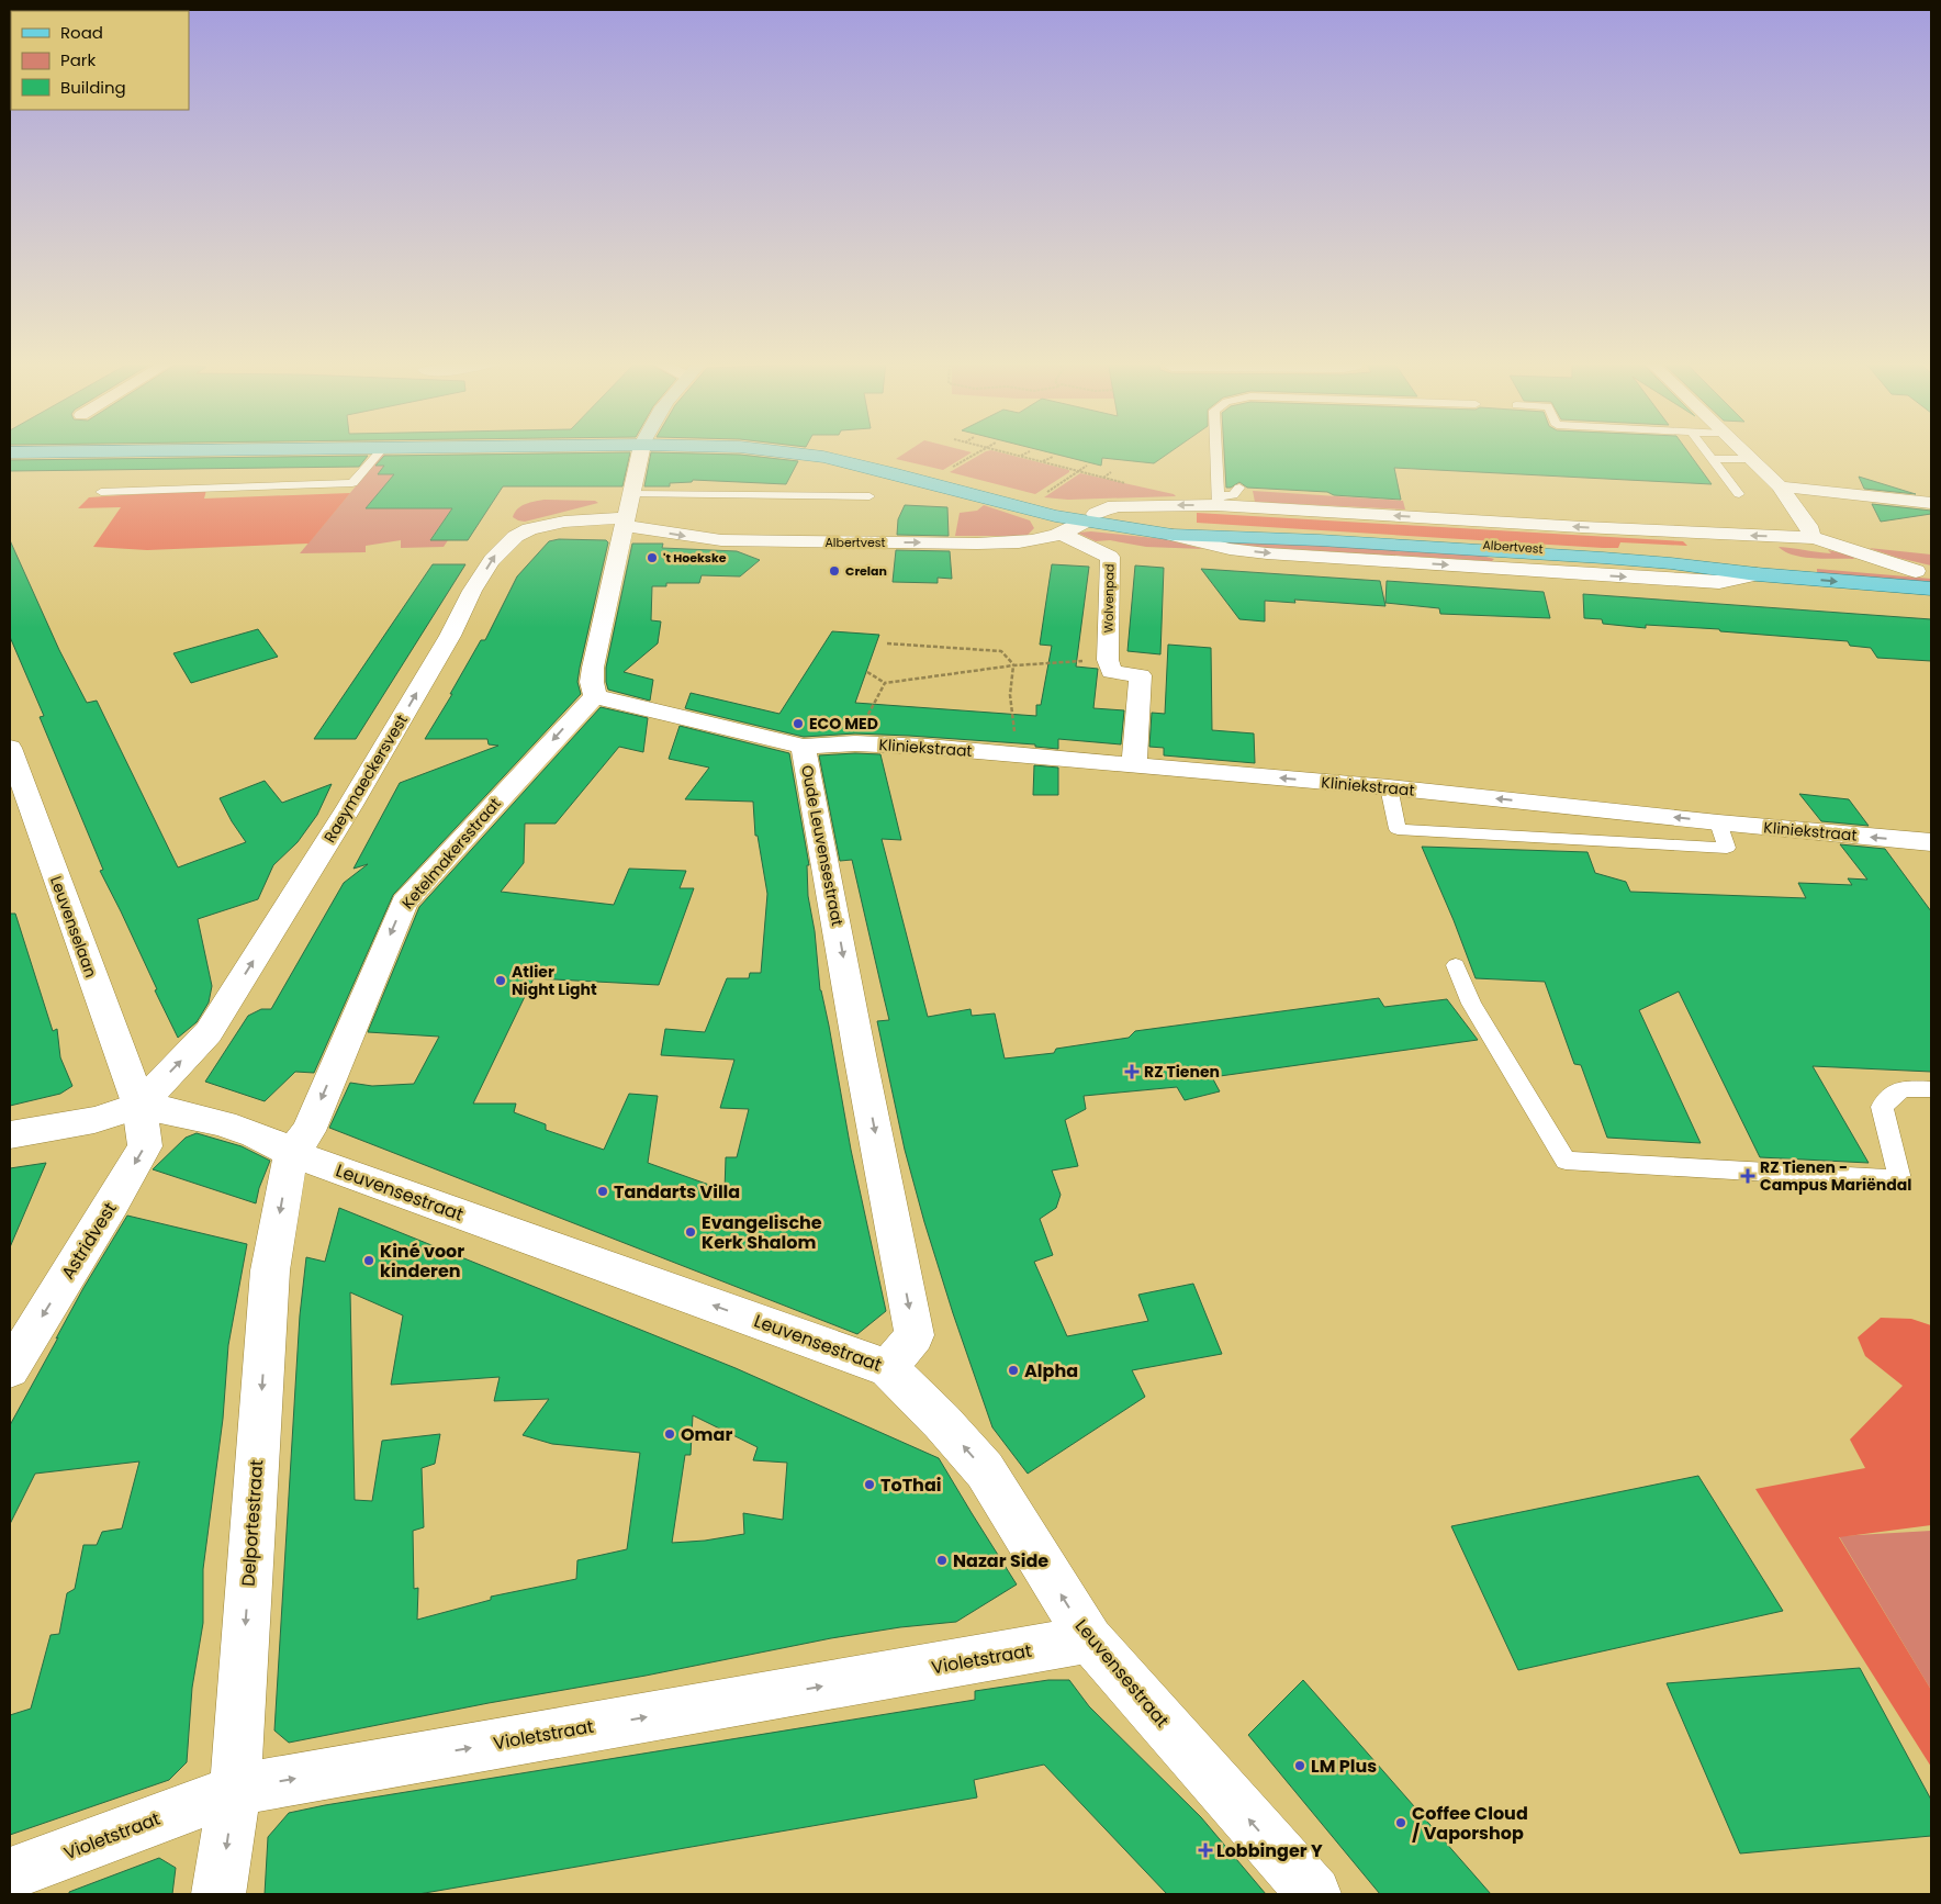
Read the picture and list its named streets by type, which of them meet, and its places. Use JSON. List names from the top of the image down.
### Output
{
  "streets": {
    "main road": ["Albertvest"],
    "street": [
      "Wolvenpad",
      "Kliniekstraat",
      "Raeymaeckersvest",
      "Oude Leuvensestraat",
      "Ketelmakersstraat",
      "Leuvenselaan",
      "Leuvensestraat",
      "Astridvest",
      "Delportestraat",
      "Violetstraat"
    ]
  },
  "crossings": [
    ["Albertvest", "Wolvenpad"],
    ["Albertvest", "Raeymaeckersvest"],
    ["Kliniekstraat", "Oude Leuvensestraat"],
    ["Raeymaeckersvest", "Leuvenselaan"],
    ["Raeymaeckersvest", "Leuvensestraat"],
    ["Raeymaeckersvest", "Astridvest"],
    ["Oude Leuvensestraat", "Ketelmakersstraat"],
    ["Oude Leuvensestraat", "Leuvensestraat"],
    ["Ketelmakersstraat", "Leuvensestraat"],
    ["Ketelmakersstraat", "Delportestraat"],
    ["Leuvenselaan", "Leuvensestraat"],
    ["Leuvenselaan", "Astridvest"],
    ["Leuvensestraat", "Astridvest"],
    ["Leuvensestraat", "Delportestraat"],
    ["Leuvensestraat", "Violetstraat"],
    ["Delportestraat", "Violetstraat"]
  ],
  "one_way": [
    "Kliniekstraat",
    "Raeymaeckersvest",
    "Oude Leuvensestraat",
    "Ketelmakersstraat",
    "Leuvensestraat",
    "Astridvest",
    "Delportestraat",
    "Violetstraat"
  ],
  "places": {
    "other": [
      "'t Hoekske",
      "Crelan",
      "ECO MED",
      "Atlier Night Light",
      "Tandarts Villa",
      "Evangelische Kerk Shalom",
      "Kiné voor kinderen",
      "Alpha",
      "Omar",
      "ToThai",
      "Nazar Side",
      "LM Plus",
      "Coffee Cloud / Vaporshop"
    ],
    "health": ["RZ Tienen", "RZ Tienen - Campus Mariëndal", "Lobbinger Y"]
  },
  "legend": ["Road", "Park", "Building"]
}
